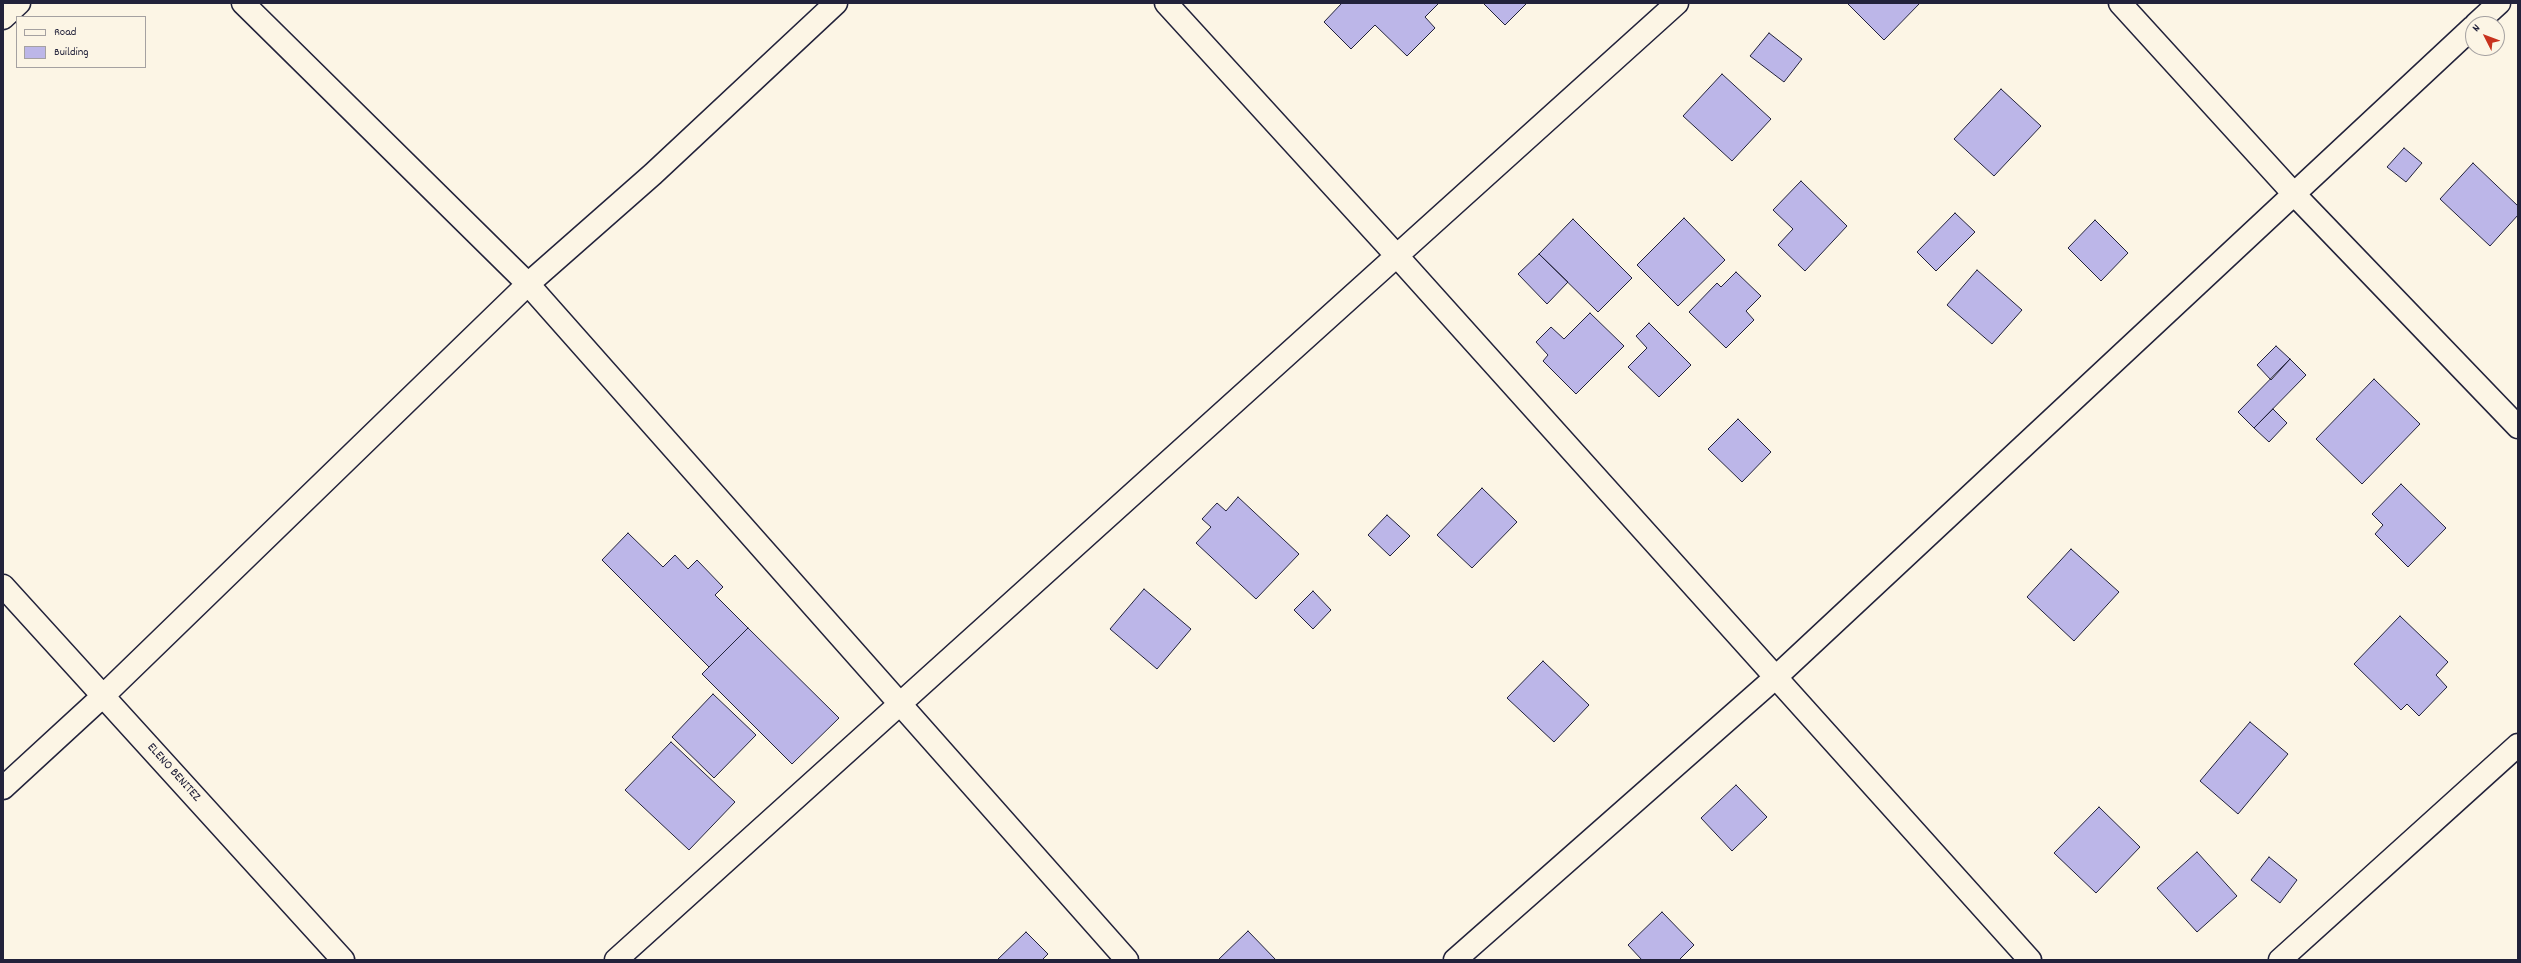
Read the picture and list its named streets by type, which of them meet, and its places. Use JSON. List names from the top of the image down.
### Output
{
  "streets": {
    "street": ["ELENO BENITEZ"]
  },
  "legend": ["Road", "Building"],
  "north": "top left"
}
